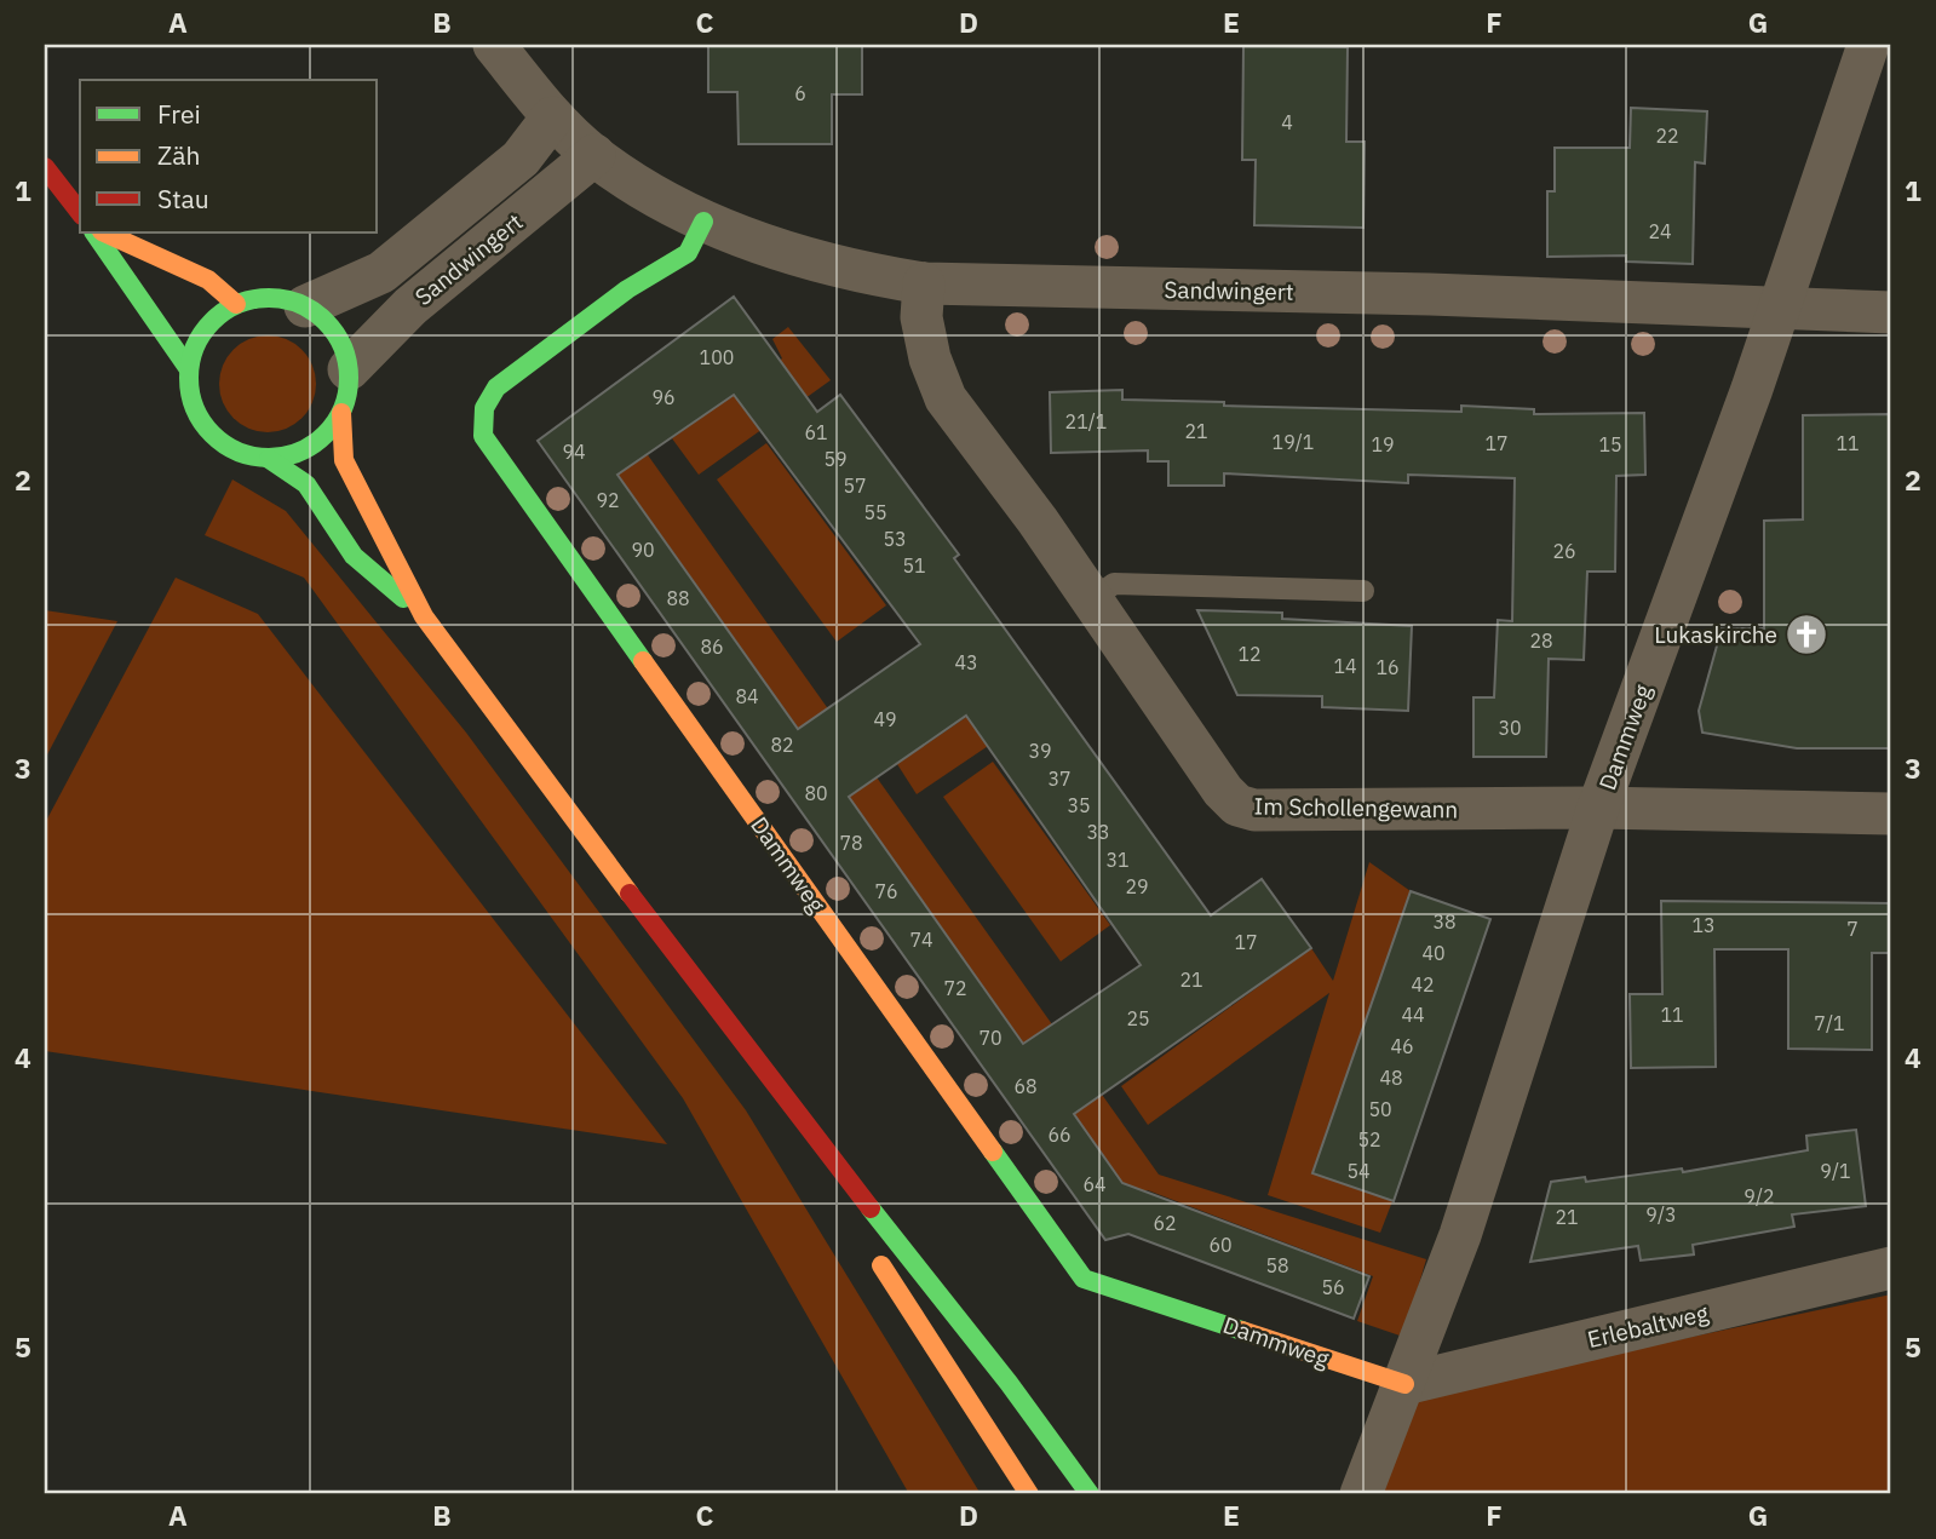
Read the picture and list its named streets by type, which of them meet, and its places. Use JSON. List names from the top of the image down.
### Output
{
  "streets": {
    "main road": ["Dammweg"],
    "street": ["Sandwingert", "Im Schollengewann", "Erlebaltweg"]
  },
  "crossings": [
    ["Sandwingert", "Dammweg"],
    ["Sandwingert", "Im Schollengewann"],
    ["Dammweg", "Im Schollengewann"],
    ["Dammweg", "Erlebaltweg"]
  ],
  "places": {
    "church": ["Lukaskirche"]
  },
  "house_numbers": [
    "6",
    "4",
    "22",
    "24",
    "100",
    "96",
    "21/1",
    "21",
    "61",
    "19/1",
    "17",
    "11",
    "19",
    "15",
    "94",
    "59",
    "57",
    "92",
    "55",
    "53",
    "90",
    "26",
    "51",
    "88",
    "28",
    "86",
    "12",
    "43",
    "14",
    "16",
    "84",
    "49",
    "30",
    "82",
    "39",
    "37",
    "80",
    "35",
    "33",
    "78",
    "31",
    "29",
    "76",
    "38",
    "13",
    "7",
    "74",
    "17",
    "40",
    "21",
    "42",
    "72",
    "44",
    "11",
    "25",
    "7/1",
    "70",
    "46",
    "48",
    "68",
    "50",
    "66",
    "52",
    "54",
    "9/1",
    "64",
    "9/2",
    "9/3",
    "21",
    "62",
    "60",
    "58",
    "56"
  ],
  "legend": ["Frei", "Zäh", "Stau"],
  "grid": {
    "columns": [
      "A",
      "B",
      "C",
      "D",
      "E",
      "F",
      "G"
    ],
    "rows": [
      "1",
      "2",
      "3",
      "4",
      "5"
    ]
  }
}
